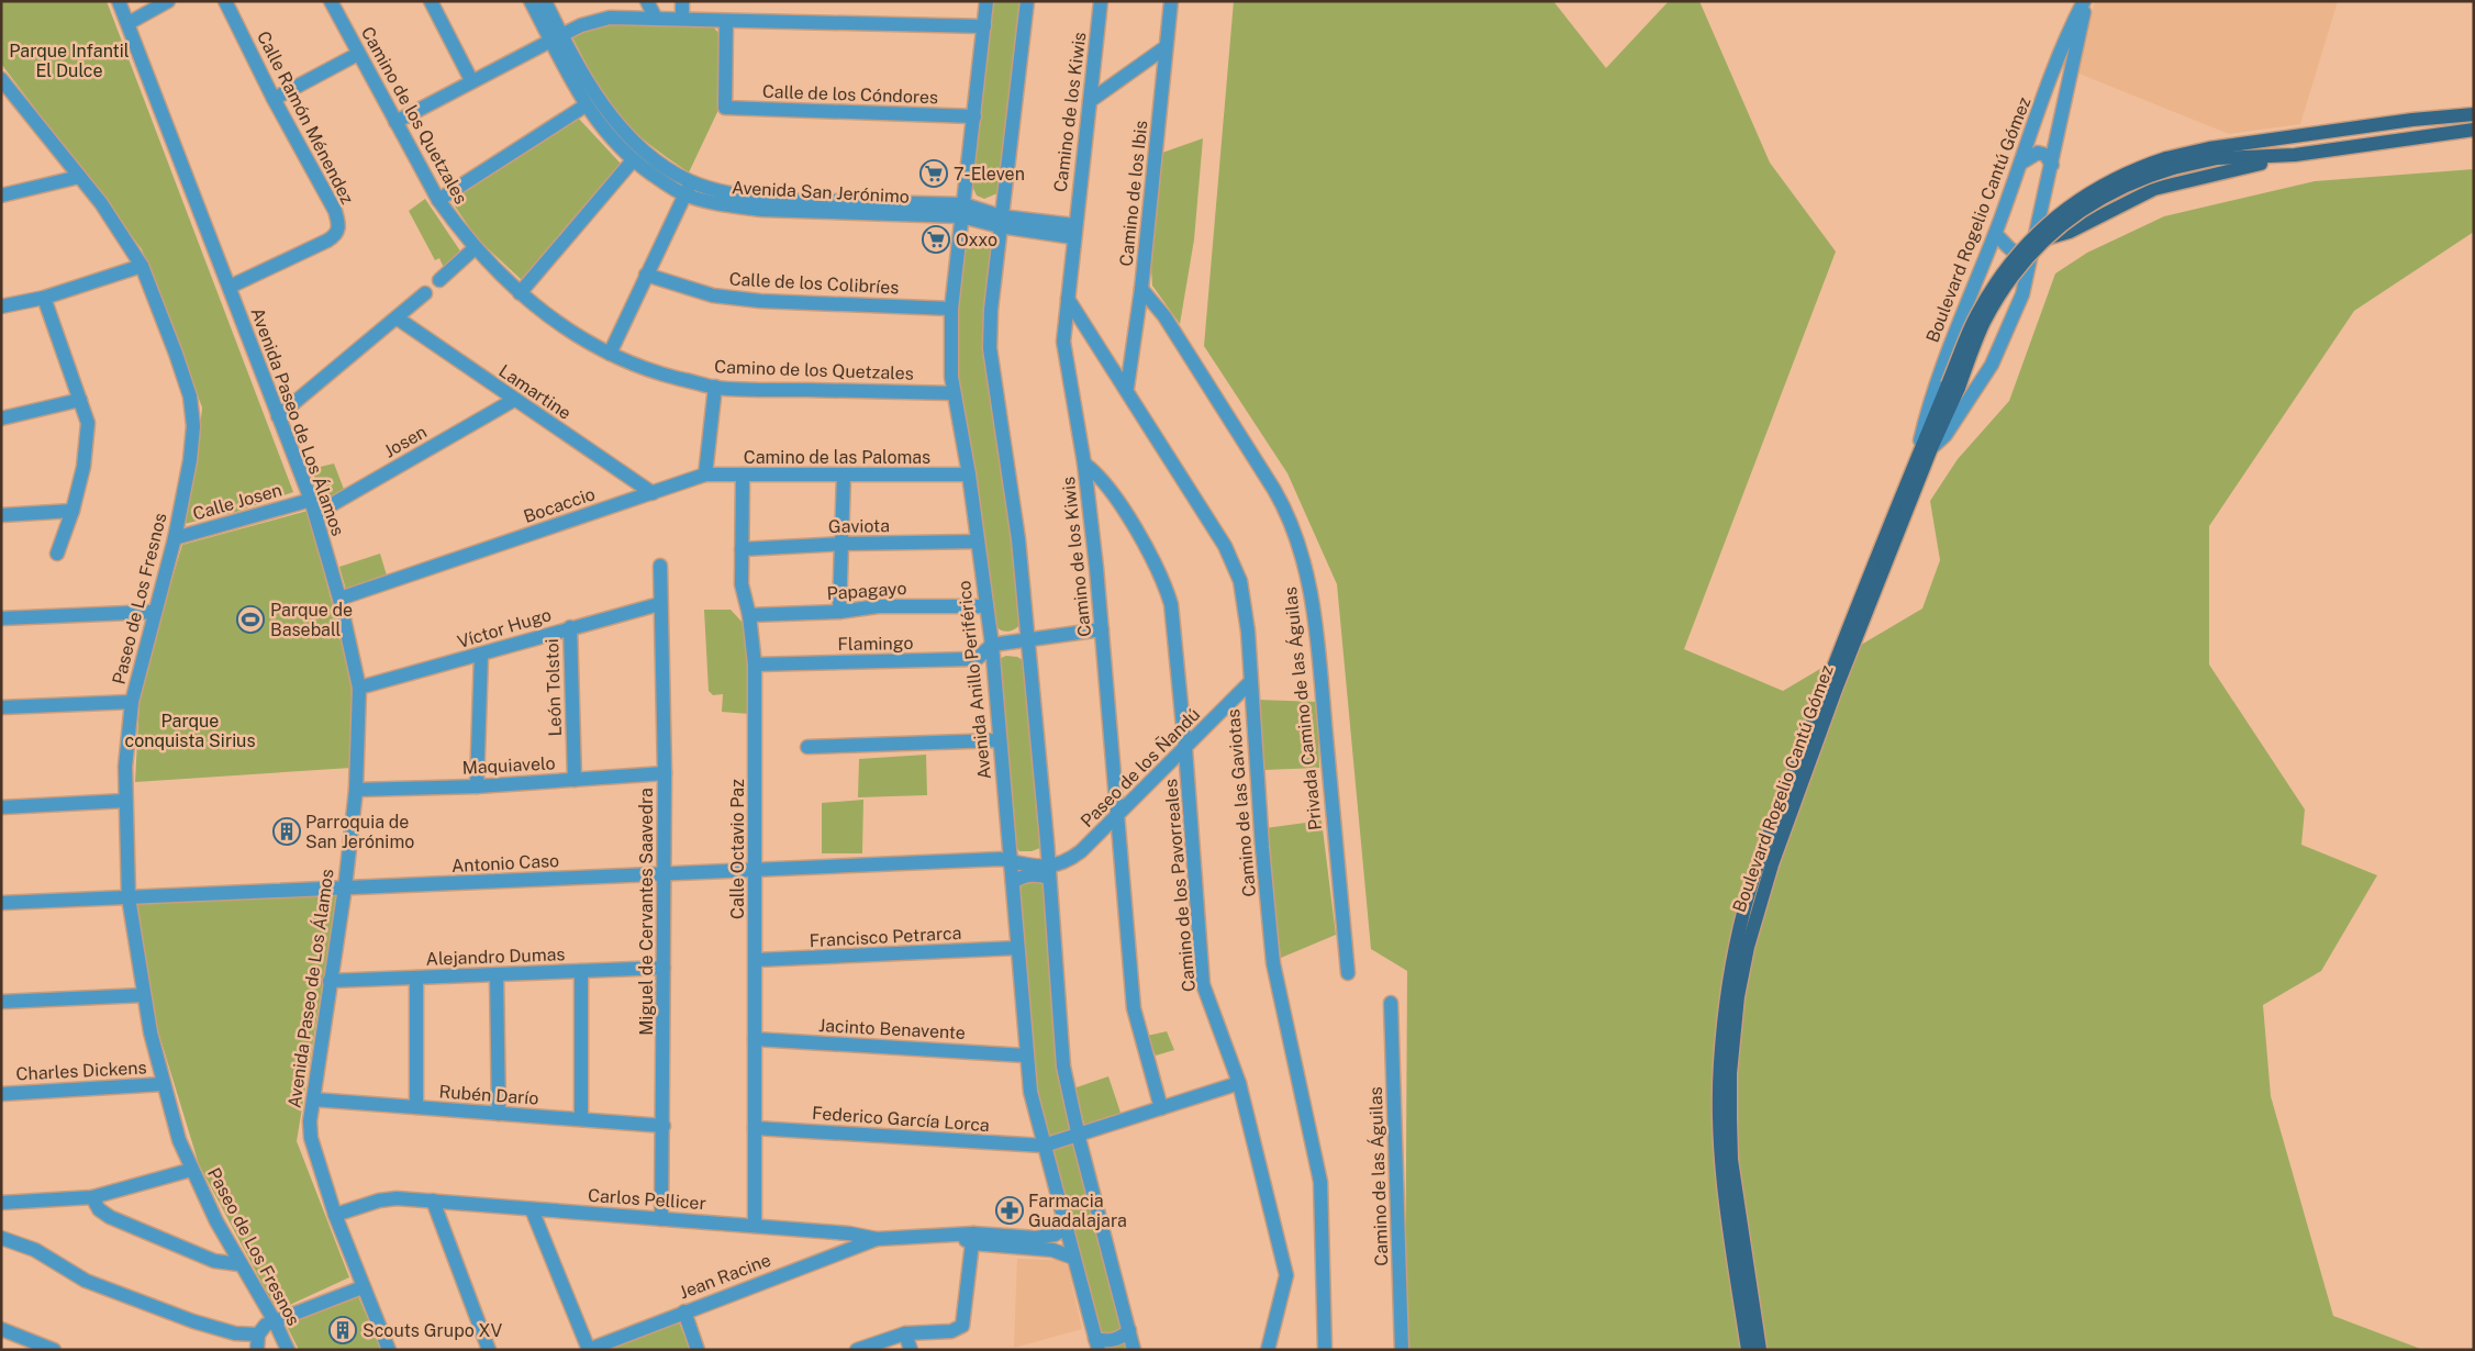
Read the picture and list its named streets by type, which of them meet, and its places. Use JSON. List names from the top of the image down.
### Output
{
  "streets": {
    "main road": ["Boulevard Rogelio Cantú Gómez"],
    "street": [
      "Calle de los Cóndores",
      "Camino de los Kiwis",
      "Camino de los Quetzales",
      "Calle Ramón Ménendez",
      "Avenida San Jerónimo",
      "Camino de los Ibis",
      "Calle de los Colibríes",
      "Lamartine",
      "Avenida Paseo de Los Álamos",
      "Josen",
      "Camino de las Palomas",
      "Calle Josen",
      "Bocaccio",
      "Gaviota",
      "Papagayo",
      "Paseo de Los Fresnos",
      "Víctor Hugo",
      "Flamingo",
      "Avenida Anillo Periférico",
      "León Tolstoi",
      "Privada Camino de las Águilas",
      "Maquiavelo",
      "Paseo de los Ñandú",
      "Camino de las Gaviotas",
      "Calle Octavio Paz",
      "Antonio Caso",
      "Camino de los Pavorreales",
      "Miguel de Cervantes Saavedra",
      "Francisco Petrarca",
      "Alejandro Dumas",
      "Jacinto Benavente",
      "Charles Dickens",
      "Rubén Darío",
      "Federico García Lorca",
      "Camino de las Águilas",
      "Carlos Pellicer",
      "Jean Racine"
    ]
  },
  "crossings": [
    ["Calle de los Cóndores", "Avenida Anillo Periférico"],
    ["Camino de los Kiwis", "Avenida San Jerónimo"],
    ["Camino de los Kiwis", "Paseo de los Ñandú"],
    ["Camino de los Kiwis", "Camino de las Gaviotas"],
    ["Camino de los Kiwis", "Camino de los Pavorreales"],
    ["Camino de los Kiwis", "Federico García Lorca"],
    ["Camino de los Quetzales", "Avenida Anillo Periférico"],
    ["Calle Ramón Ménendez", "Avenida Paseo de Los Álamos"],
    ["Avenida San Jerónimo", "Avenida Anillo Periférico"],
    ["Camino de los Ibis", "Privada Camino de las Águilas"],
    ["Camino de los Ibis", "Camino de las Gaviotas"],
    ["Calle de los Colibríes", "Avenida Anillo Periférico"],
    ["Lamartine", "Josen"],
    ["Lamartine", "Bocaccio"],
    ["Avenida Paseo de Los Álamos", "Josen"],
    ["Avenida Paseo de Los Álamos", "Calle Josen"],
    ["Avenida Paseo de Los Álamos", "Bocaccio"],
    ["Avenida Paseo de Los Álamos", "Víctor Hugo"],
    ["Avenida Paseo de Los Álamos", "Maquiavelo"],
    ["Avenida Paseo de Los Álamos", "Antonio Caso"],
    ["Avenida Paseo de Los Álamos", "Alejandro Dumas"],
    ["Avenida Paseo de Los Álamos", "Rubén Darío"],
    ["Avenida Paseo de Los Álamos", "Carlos Pellicer"],
    ["Camino de las Palomas", "Bocaccio"],
    ["Camino de las Palomas", "Avenida Anillo Periférico"],
    ["Camino de las Palomas", "Calle Octavio Paz"],
    ["Calle Josen", "Paseo de Los Fresnos"],
    ["Gaviota", "Avenida Anillo Periférico"],
    ["Gaviota", "Calle Octavio Paz"],
    ["Papagayo", "Avenida Anillo Periférico"],
    ["Papagayo", "Calle Octavio Paz"],
    ["Paseo de Los Fresnos", "Antonio Caso"],
    ["Paseo de Los Fresnos", "Charles Dickens"],
    ["Víctor Hugo", "León Tolstoi"],
    ["Víctor Hugo", "Miguel de Cervantes Saavedra"],
    ["Flamingo", "Avenida Anillo Periférico"],
    ["Flamingo", "Calle Octavio Paz"],
    ["Avenida Anillo Periférico", "Antonio Caso"],
    ["Avenida Anillo Periférico", "Francisco Petrarca"],
    ["Avenida Anillo Periférico", "Jacinto Benavente"],
    ["Avenida Anillo Periférico", "Federico García Lorca"],
    ["Avenida Anillo Periférico", "Carlos Pellicer"],
    ["León Tolstoi", "Maquiavelo"],
    ["Maquiavelo", "Miguel de Cervantes Saavedra"],
    ["Paseo de los Ñandú", "Camino de las Gaviotas"],
    ["Paseo de los Ñandú", "Camino de los Pavorreales"],
    ["Calle Octavio Paz", "Antonio Caso"],
    ["Calle Octavio Paz", "Francisco Petrarca"],
    ["Calle Octavio Paz", "Jacinto Benavente"],
    ["Calle Octavio Paz", "Federico García Lorca"],
    ["Calle Octavio Paz", "Carlos Pellicer"],
    ["Antonio Caso", "Miguel de Cervantes Saavedra"],
    ["Camino de los Pavorreales", "Federico García Lorca"],
    ["Miguel de Cervantes Saavedra", "Alejandro Dumas"],
    ["Miguel de Cervantes Saavedra", "Rubén Darío"],
    ["Miguel de Cervantes Saavedra", "Carlos Pellicer"],
    ["Carlos Pellicer", "Jean Racine"]
  ],
  "parks": ["Parque Infantil El Dulce", "Parque conquista Sirius"],
  "places": {
    "supermarket": ["7-Eleven", "Oxxo"],
    "sports": ["Parque de Baseball"],
    "building": ["Parroquia de San Jerónimo", "Scouts Grupo XV"],
    "pharmacy": ["Farmacia Guadalajara"]
  }
}
